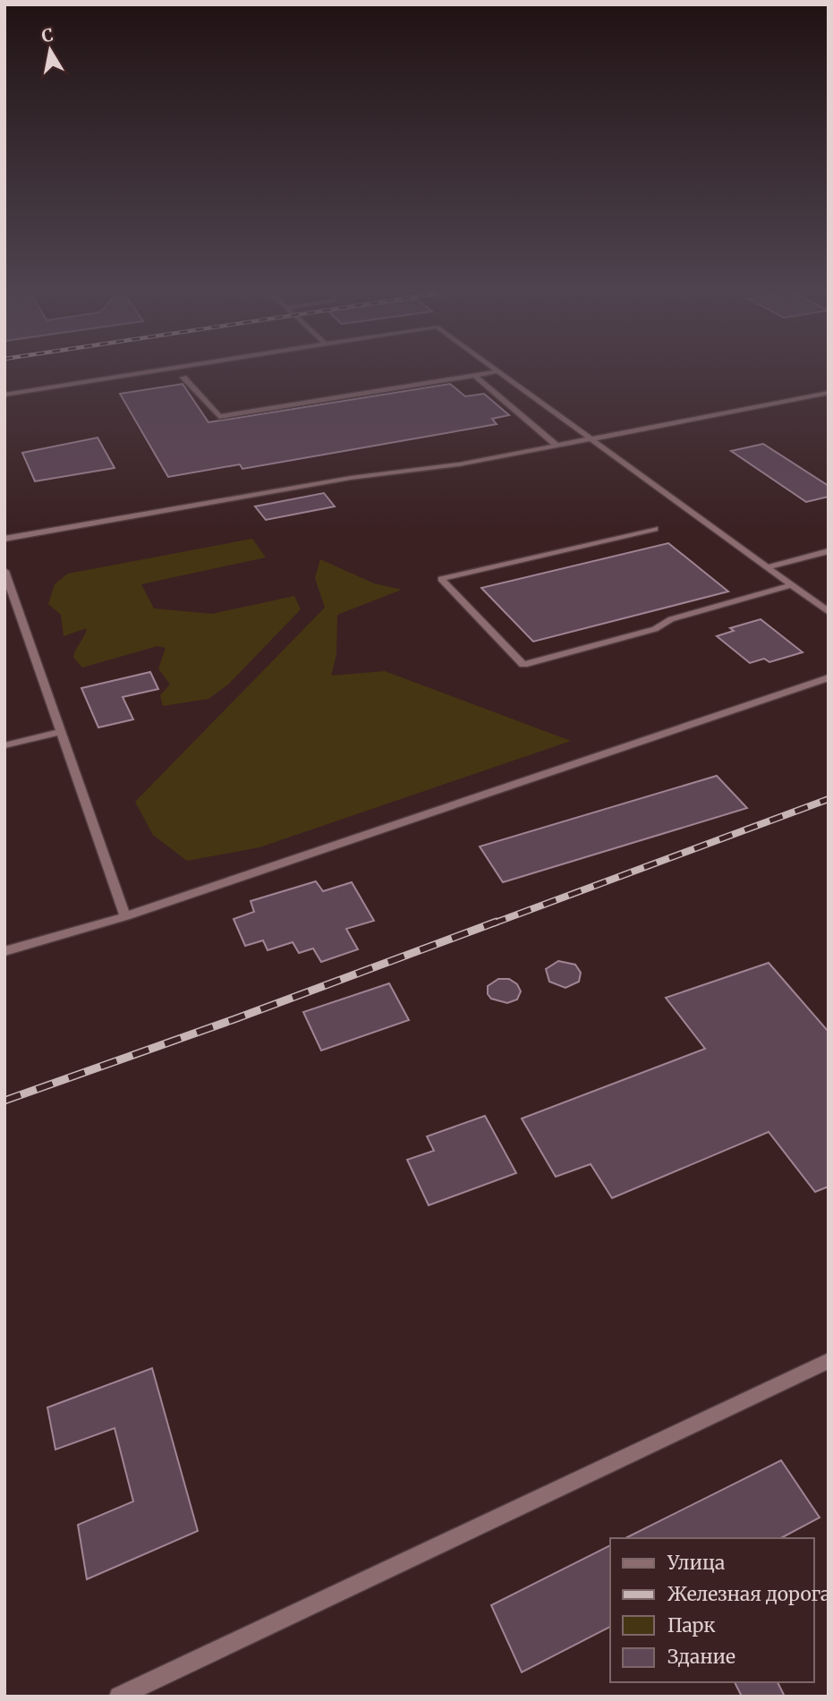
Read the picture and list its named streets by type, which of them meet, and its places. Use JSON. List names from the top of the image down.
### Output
{
  "legend": [
    "Улица",
    "Железная дорога",
    "Парк",
    "Здание"
  ],
  "north": "top"
}
